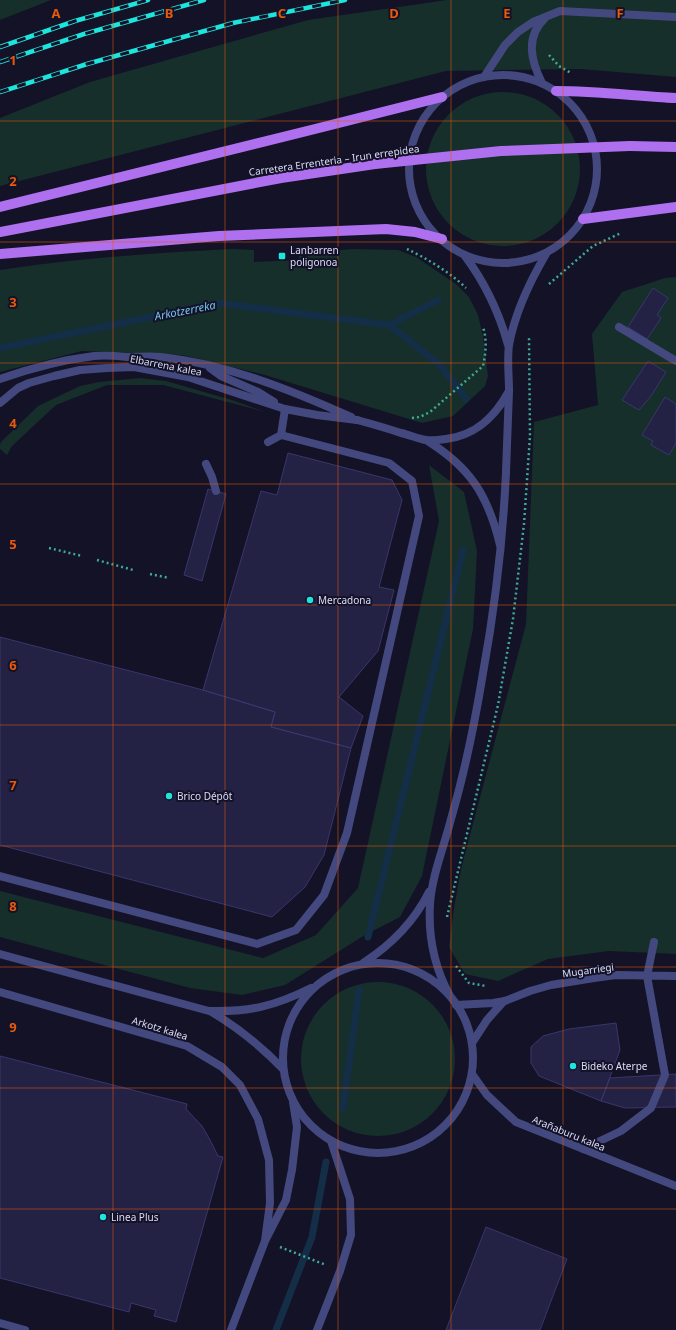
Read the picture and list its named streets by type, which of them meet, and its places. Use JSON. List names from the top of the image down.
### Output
{
  "streets": {
    "main road": ["Carretera Errenteria – Irun errepidea"],
    "street": [
      "Elbarrena kalea",
      "Mugarriegi",
      "Arkotz kalea",
      "Arañaburu kalea"
    ]
  },
  "water": ["Arkotzerreka"],
  "places": {
    "transit": ["Lanbarren poligonoa"],
    "other": [
      "Mercadona",
      "Brico Dépôt",
      "Bideko Aterpe",
      "Linea Plus"
    ]
  },
  "grid": {
    "columns": [
      "A",
      "B",
      "C",
      "D",
      "E",
      "F"
    ],
    "rows": [
      "1",
      "2",
      "3",
      "4",
      "5",
      "6",
      "7",
      "8",
      "9"
    ]
  }
}
